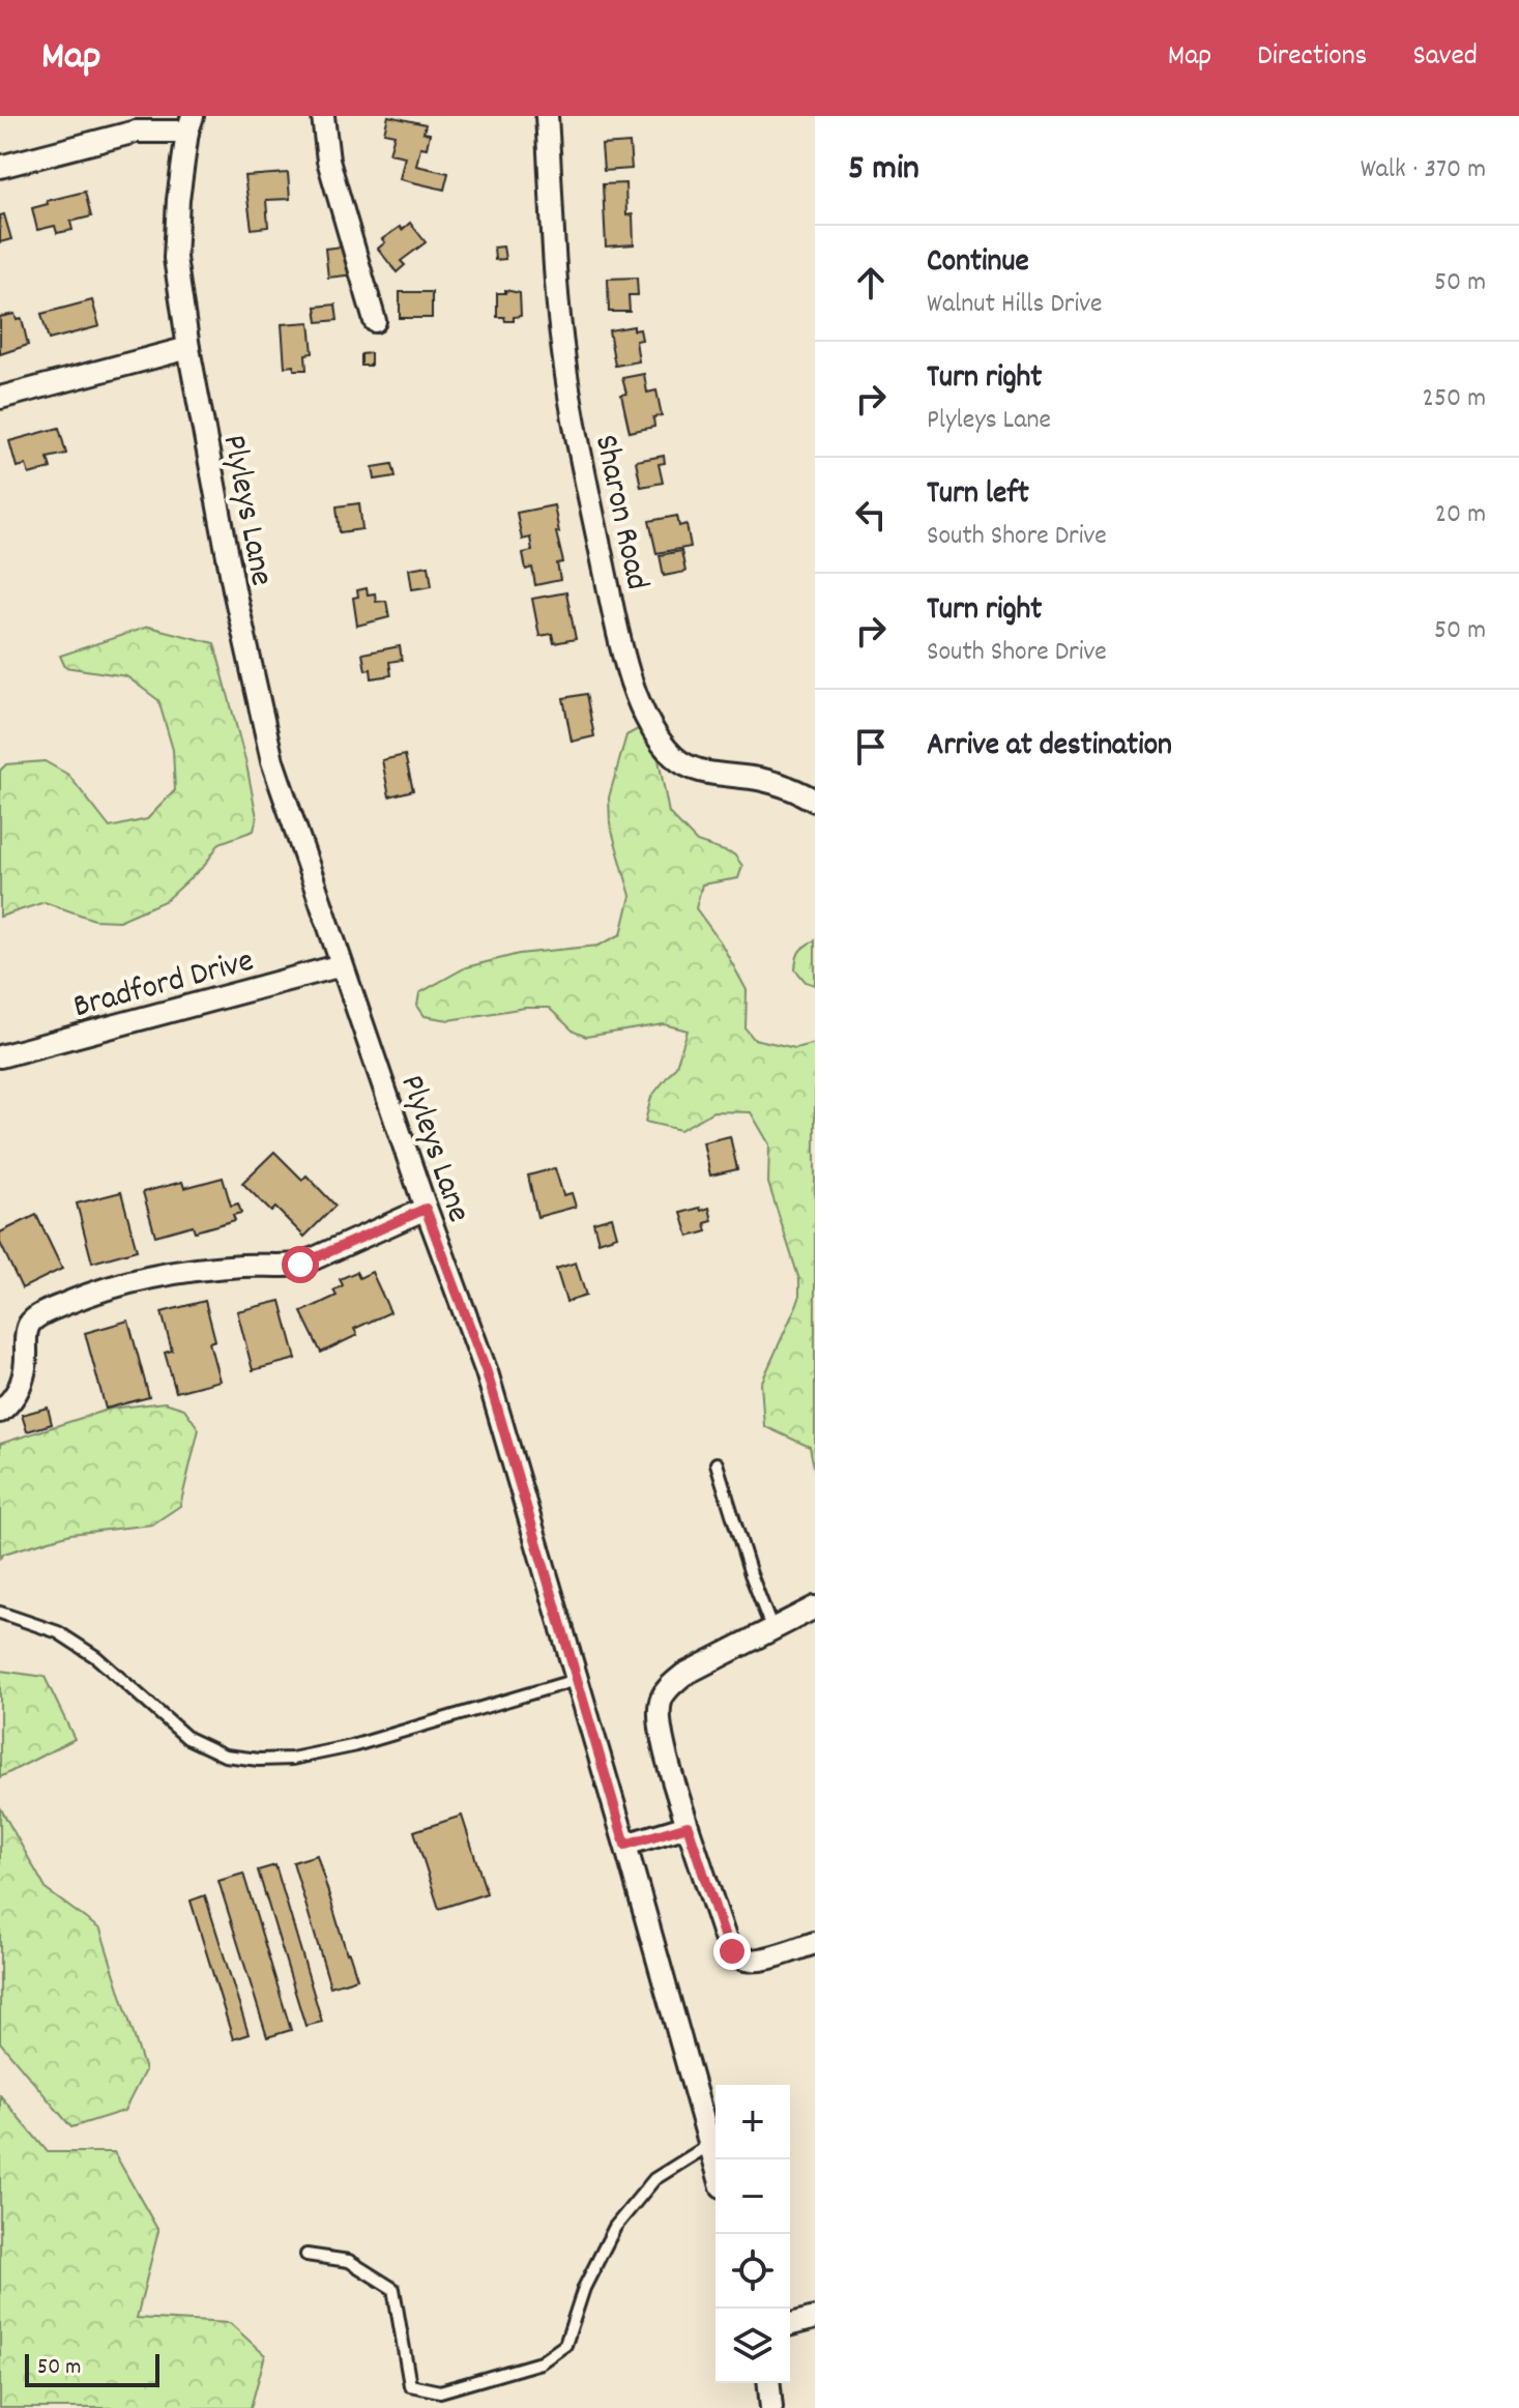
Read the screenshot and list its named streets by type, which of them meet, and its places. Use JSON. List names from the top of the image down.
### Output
{
  "streets": {
    "street": ["Plyleys Lane", "Sharon Road", "Bradford Drive"]
  },
  "crossings": [
    ["Plyleys Lane", "Bradford Drive"]
  ],
  "scale_bar": "50 m",
  "page": {
    "header": "Map",
    "nav": ["Map", "Directions", "Saved"],
    "heading": ["5 min", "Walk · 370 m"],
    "list": [
      ["Continue", "Walnut Hills Drive", "50 m"],
      ["Turn right", "Plyleys Lane", "250 m"],
      ["Turn left", "South Shore Drive", "20 m"],
      ["Turn right", "South Shore Drive", "50 m"],
      "Arrive at destination"
    ],
    "map_buttons": ["+", "−"],
    "scale": "50 m"
  }
}
